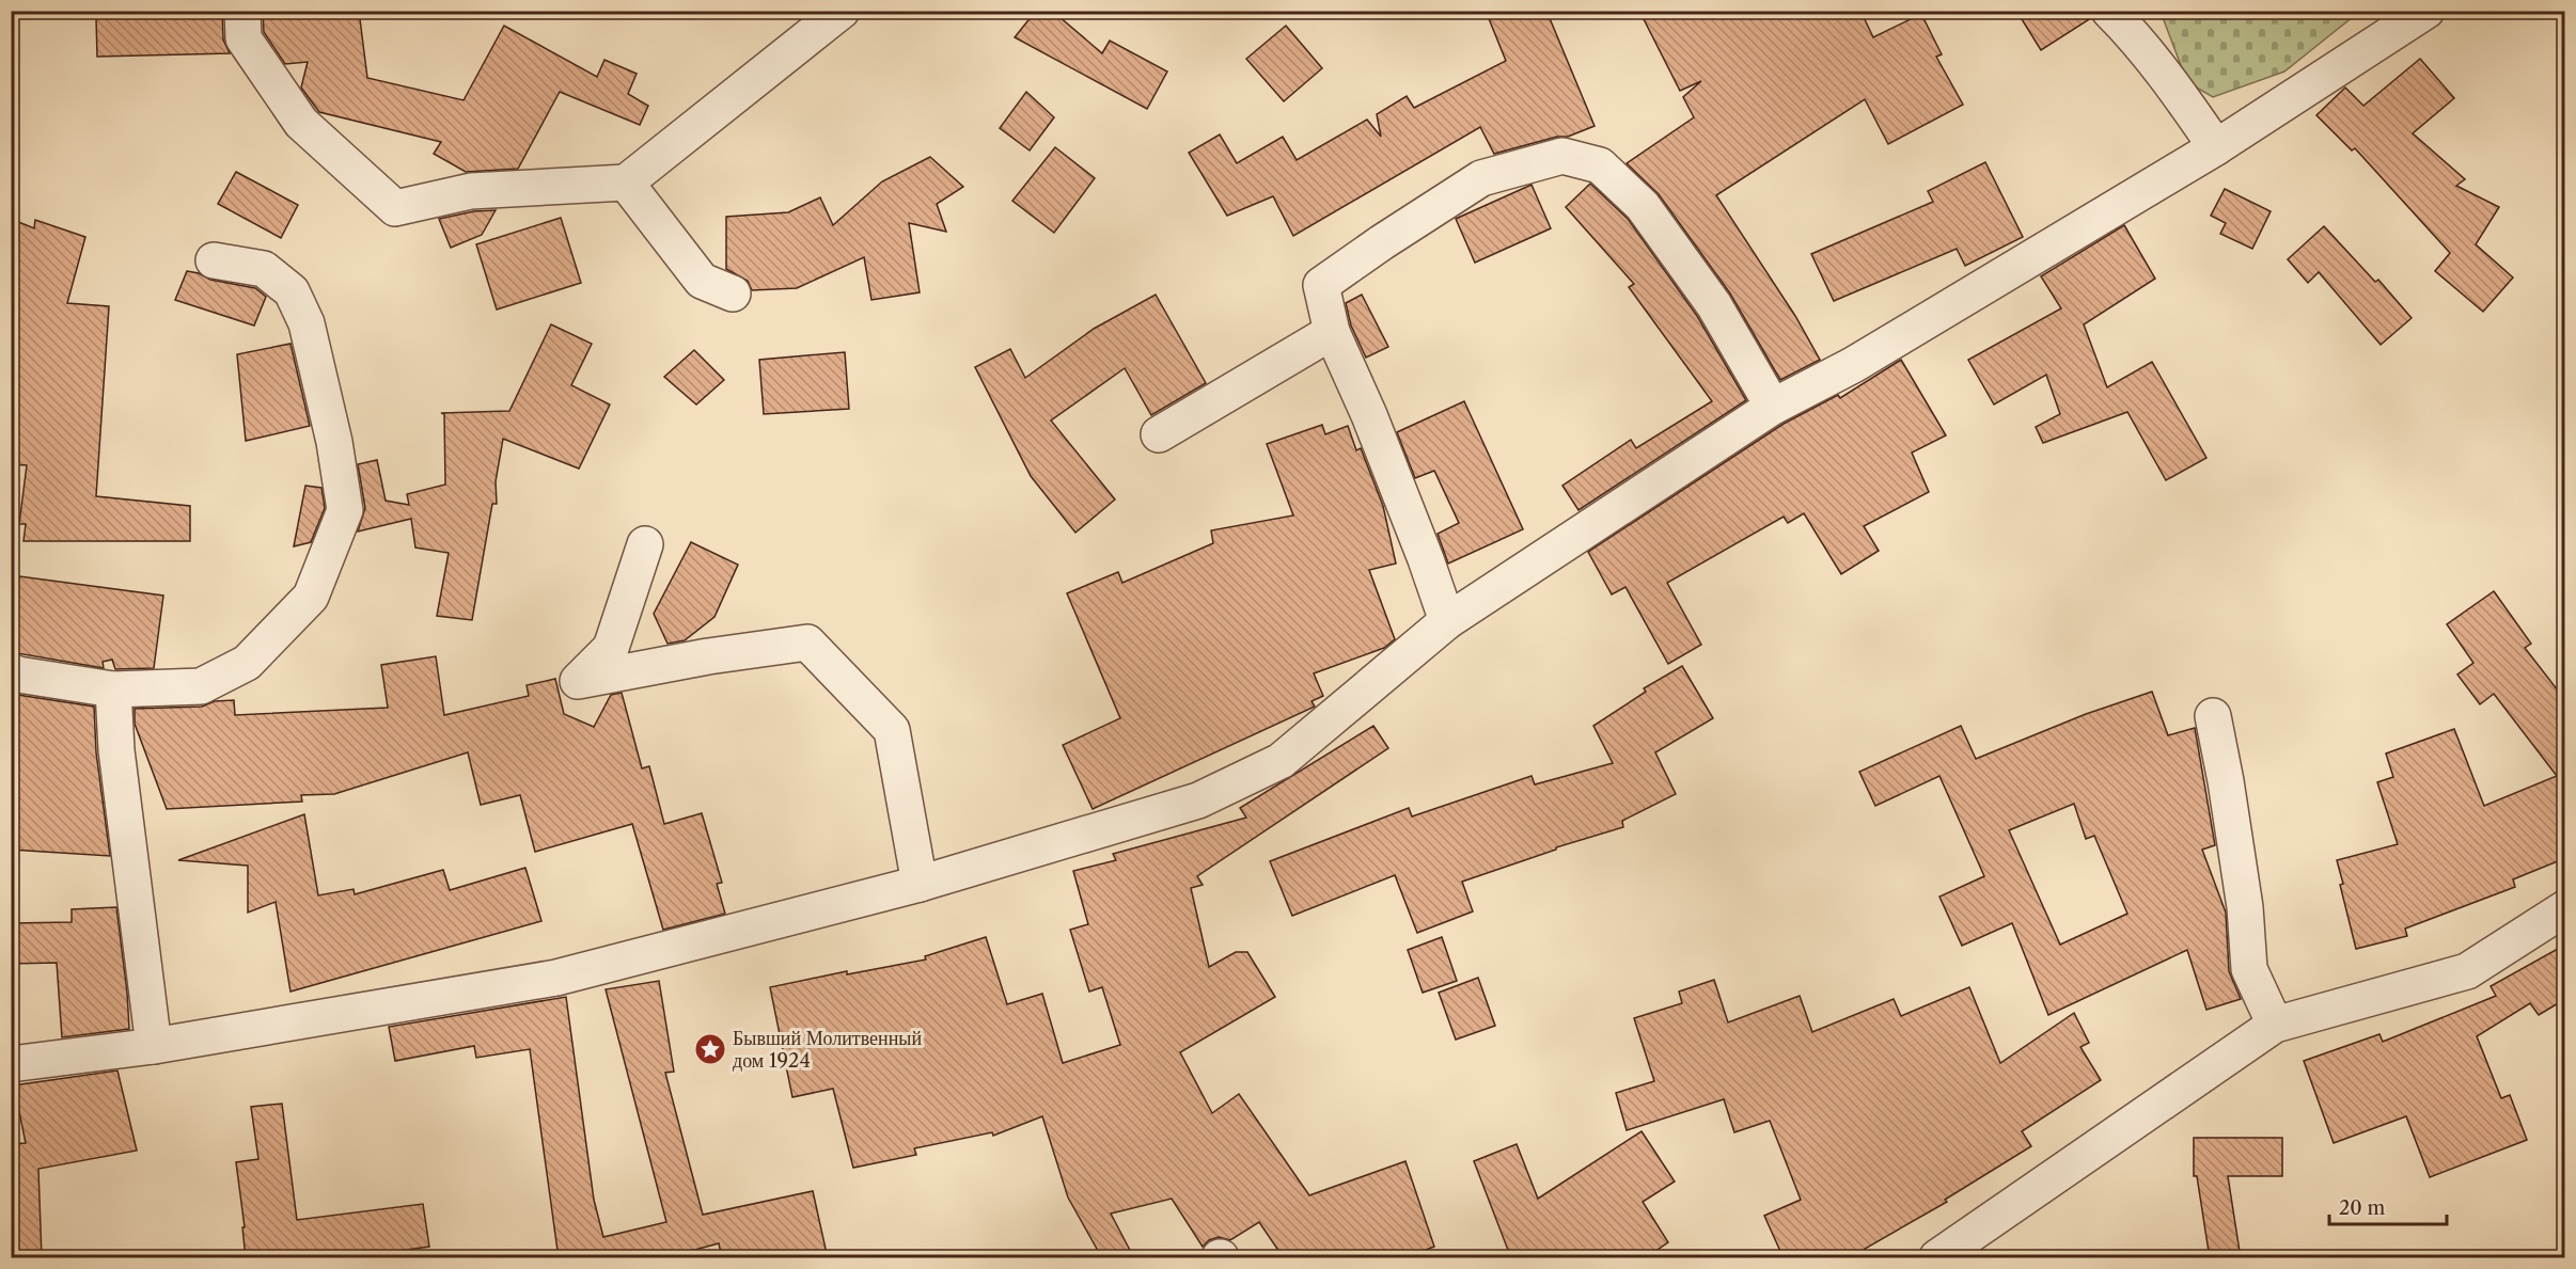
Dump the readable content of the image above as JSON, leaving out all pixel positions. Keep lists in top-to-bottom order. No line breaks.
{"places":{"place":["Бывший Молитвенный дом 1924"]},"scale_bar":"20 m"}
